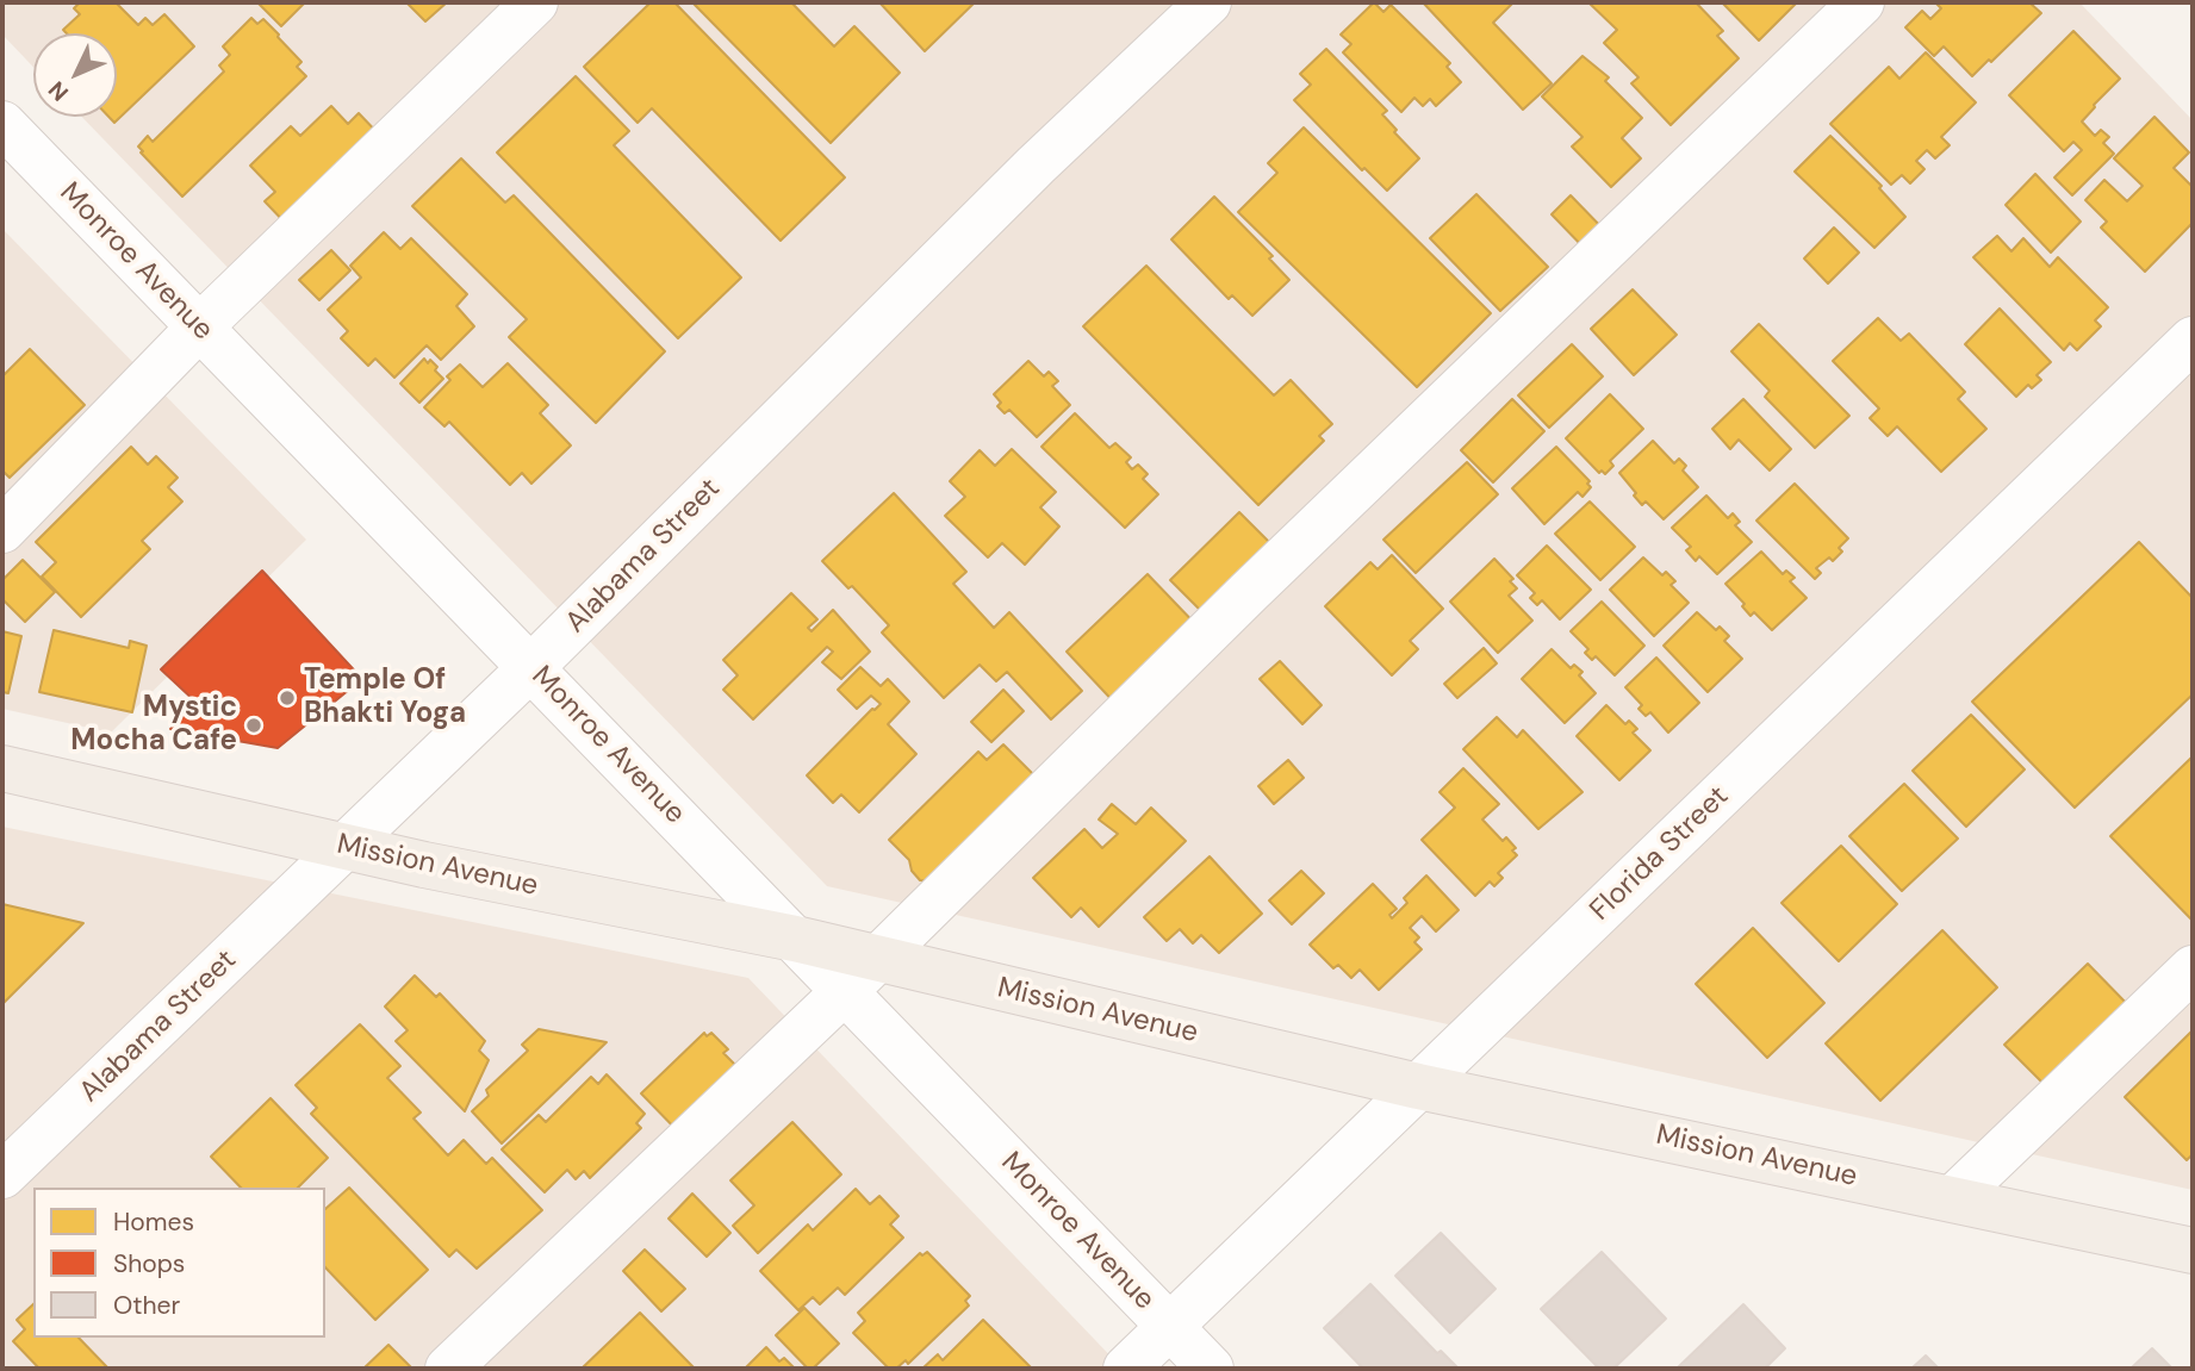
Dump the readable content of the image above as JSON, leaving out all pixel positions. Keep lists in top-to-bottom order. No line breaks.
{"streets":{"main road":["Mission Avenue"],"street":["Monroe Avenue","Alabama Street","Florida Street"]},"crossings":[["Monroe Avenue","Alabama Street"],["Monroe Avenue","Florida Street"],["Monroe Avenue","Mission Avenue"],["Alabama Street","Mission Avenue"],["Florida Street","Mission Avenue"]],"places":["Temple Of Bhakti Yoga","Mystic Mocha Cafe"],"legend":["Homes","Shops","Other"],"north":"bottom left"}
